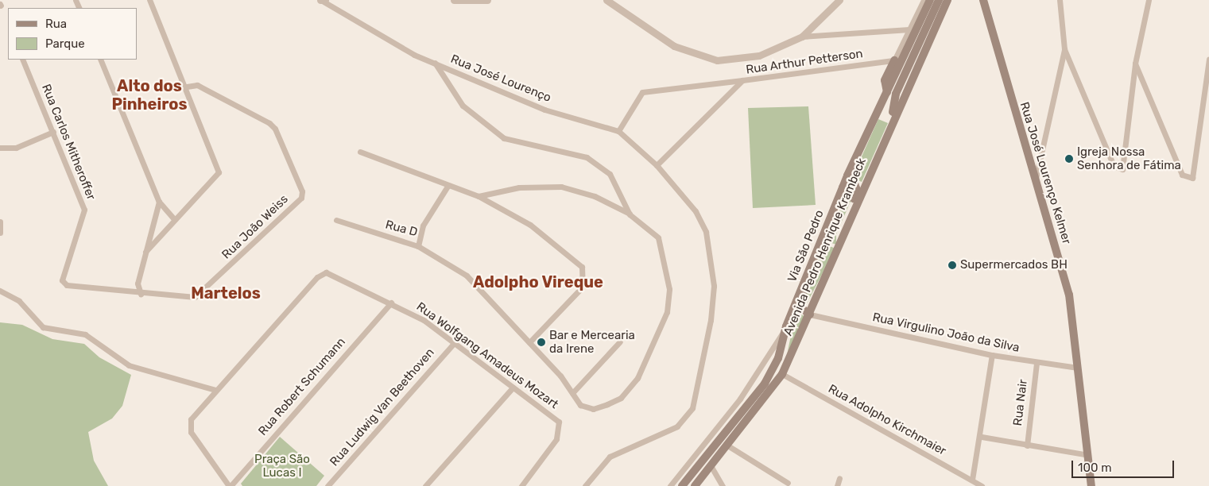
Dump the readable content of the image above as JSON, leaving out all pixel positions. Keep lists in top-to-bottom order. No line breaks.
{"streets":{"main road":["Rua José Lourenço Kelmer","Via São Pedro","Avenida Pedro Henrique Krambeck"],"street":["Rua Arthur Petterson","Rua José Lourenço","Rua Carlos Mitheroffer","Rua João Weiss","Rua D","Rua Virgulino João da Silva","Rua Wolfgang Amadeus Mozart","Rua Robert Schumann","Rua Nair","Rua Ludwig Van Beethoven","Rua Adolpho Kirchmaier"]},"crossings":[["Rua Arthur Petterson","Rua José Lourenço"],["Rua Carlos Mitheroffer","Rua João Weiss"],["Rua José Lourenço Kelmer","Rua Virgulino João da Silva"],["Via São Pedro","Avenida Pedro Henrique Krambeck"],["Avenida Pedro Henrique Krambeck","Rua Virgulino João da Silva"],["Avenida Pedro Henrique Krambeck","Rua Adolpho Kirchmaier"],["Rua Virgulino João da Silva","Rua Nair"],["Rua Wolfgang Amadeus Mozart","Rua Robert Schumann"],["Rua Wolfgang Amadeus Mozart","Rua Ludwig Van Beethoven"]],"districts":["Alto dos Pinheiros","Adolpho Vireque","Martelos"],"parks":["Praça São Lucas I"],"places":["Igreja Nossa Senhora de Fátima","Supermercados BH","Bar e Mercearia da Irene"],"legend":["Rua","Parque"],"scale_bar":"100 m"}
